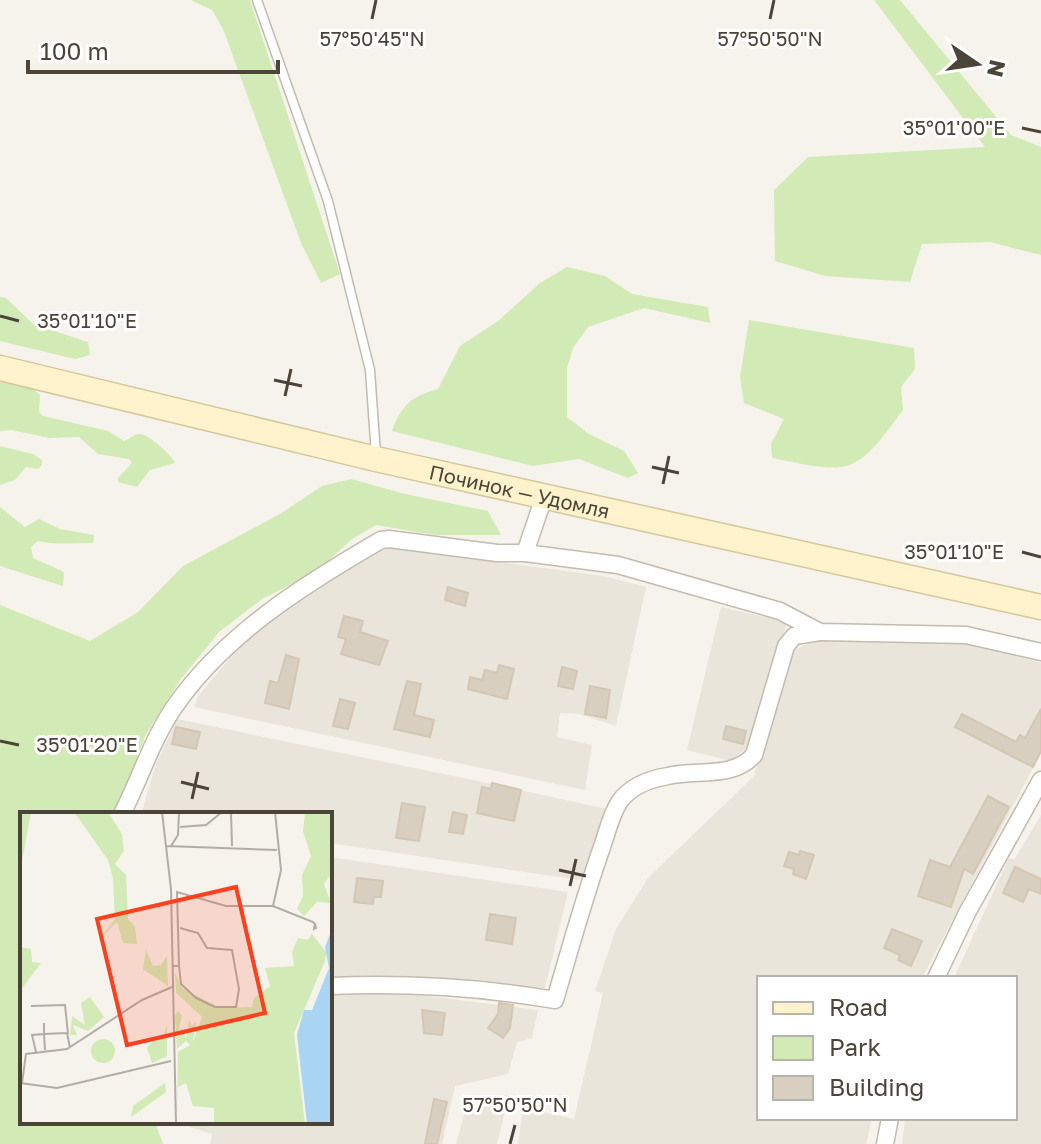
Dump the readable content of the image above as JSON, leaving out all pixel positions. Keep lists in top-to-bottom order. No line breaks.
{"streets":{"main road":["Починок — Удомля"]},"legend":["Road","Park","Building"],"scale_bar":"100 m","north":"right","coordinates":["57°50'45\"N","57°50'50\"N","35°01'00\"E","35°01'10\"E","35°01'20\"E"]}
